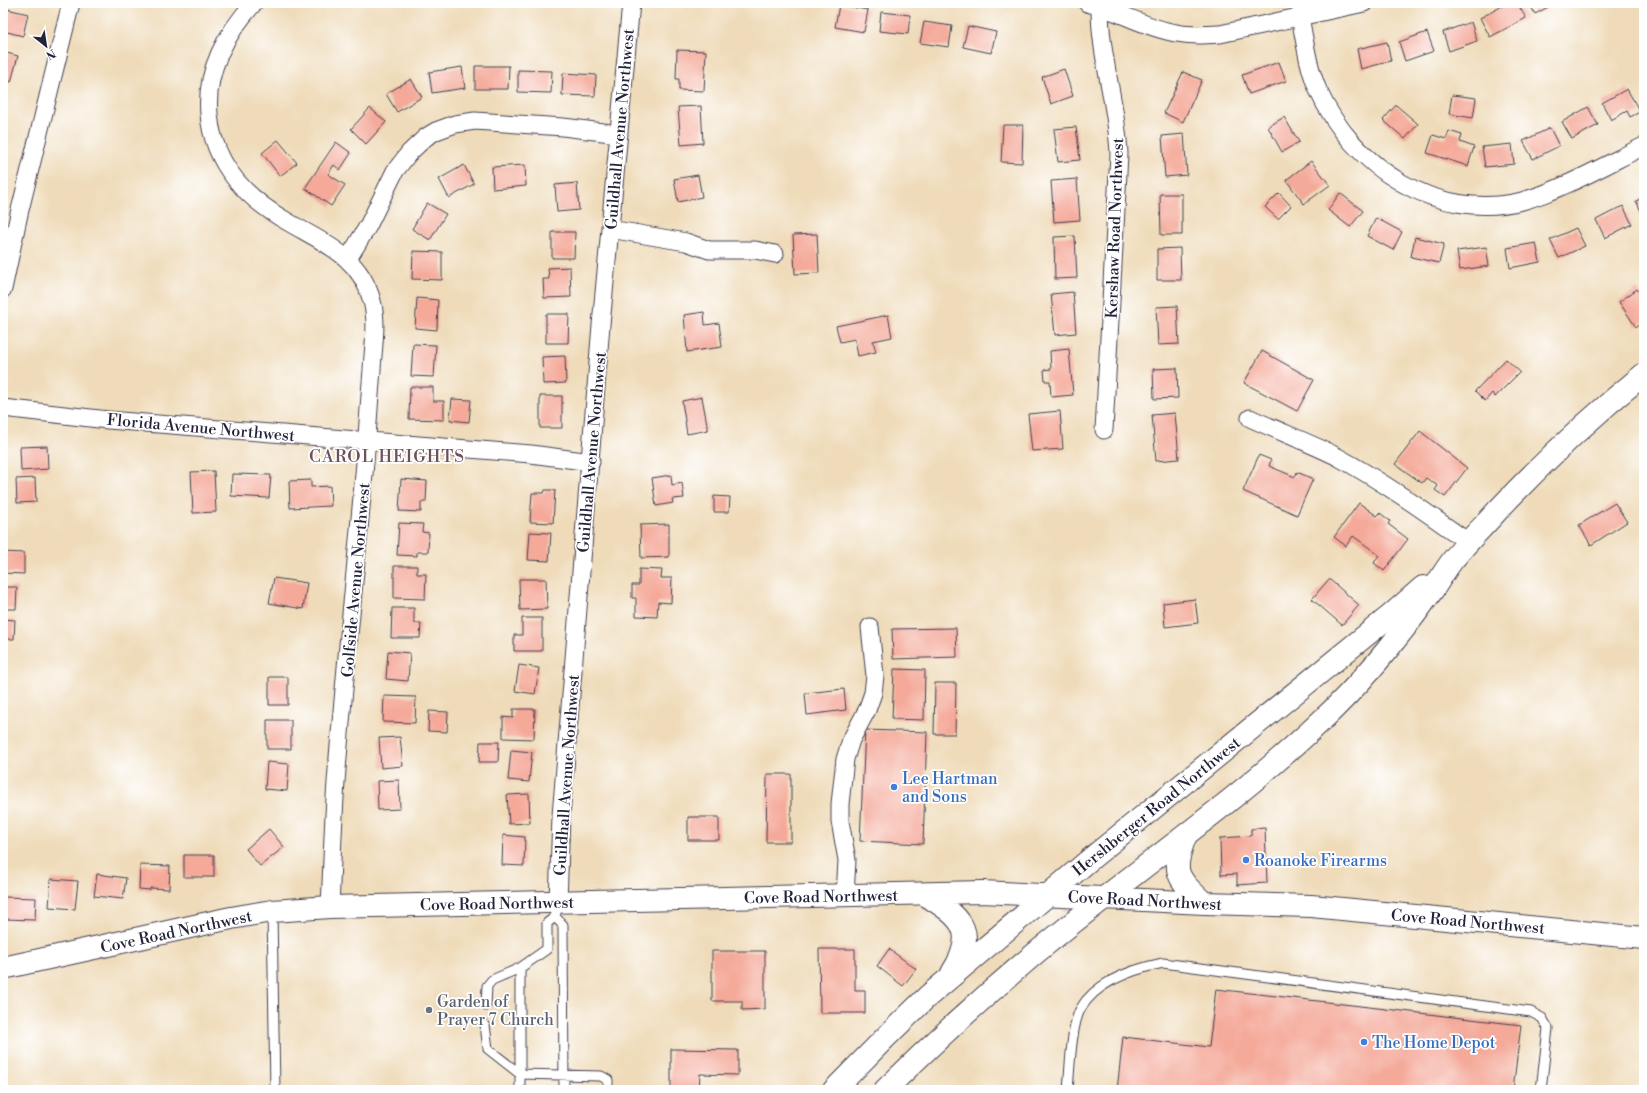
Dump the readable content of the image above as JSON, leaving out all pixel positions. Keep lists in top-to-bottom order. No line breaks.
{"streets":{"main road":["Hershberger Road Northwest","Cove Road Northwest"],"street":["Guildhall Avenue Northwest","Kershaw Road Northwest","Florida Avenue Northwest","Golfside Avenue Northwest"]},"crossings":[["Guildhall Avenue Northwest","Florida Avenue Northwest"],["Guildhall Avenue Northwest","Cove Road Northwest"],["Florida Avenue Northwest","Golfside Avenue Northwest"],["Golfside Avenue Northwest","Cove Road Northwest"],["Hershberger Road Northwest","Cove Road Northwest"]],"districts":["CAROL HEIGHTS"],"places":["Lee Hartman and Sons","Roanoke Firearms","Garden of Prayer 7 Church","The Home Depot"],"north":"bottom right"}
